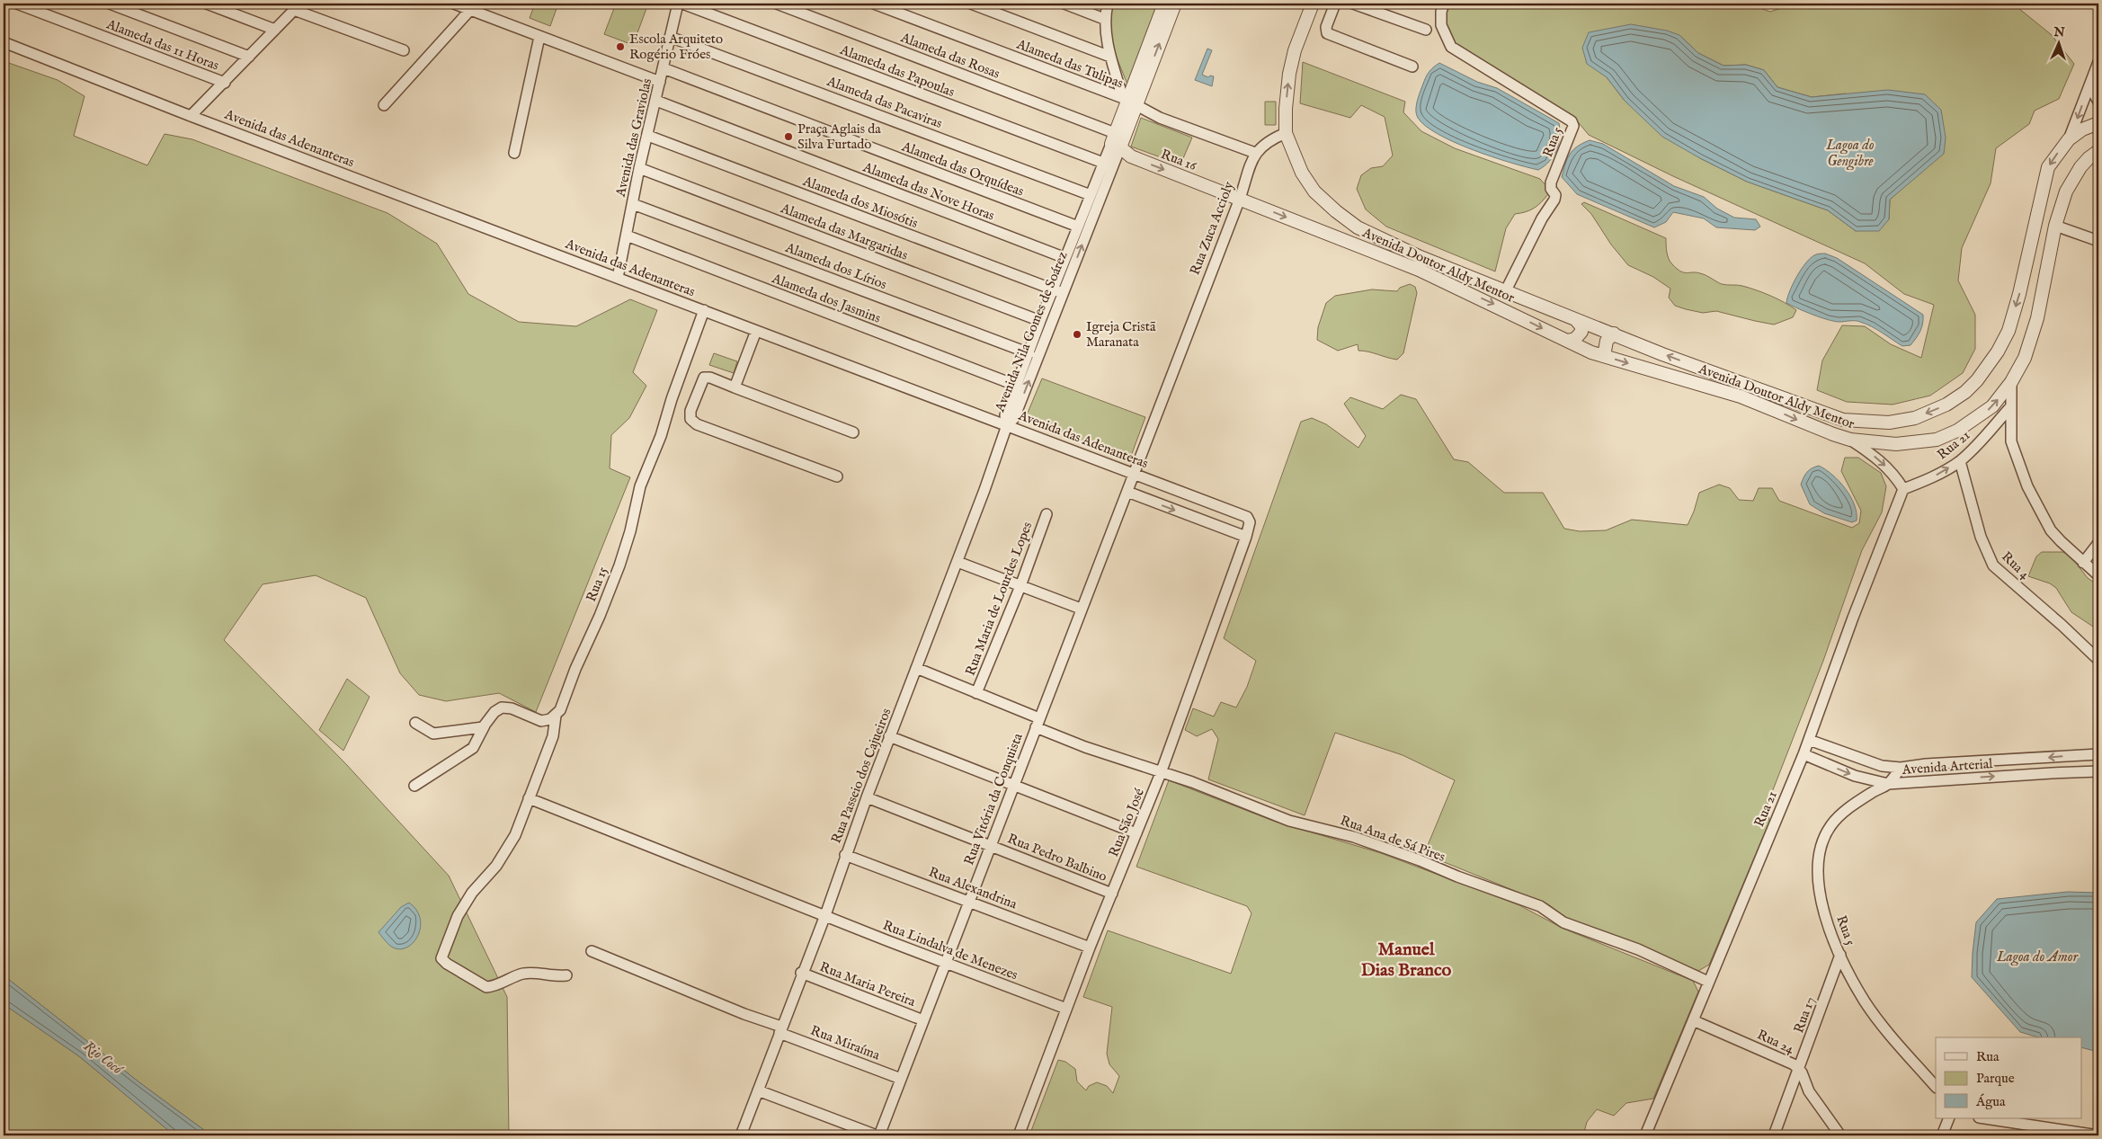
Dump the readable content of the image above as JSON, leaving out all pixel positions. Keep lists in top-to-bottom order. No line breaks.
{"streets":{"street":["Alameda das 11 Horas","Alameda das Rosas","Alameda das Tulipas","Alameda das Papoulas","Alameda das Pacaviras","Avenida das Graviolas","Avenida das Adenanteras","Rua 5","Rua 16","Alameda das Orquídeas","Alameda das Nove Horas","Alameda dos Miosótis","Rua Zuca Accioly","Alameda das Margaridas","Avenida Doutor Aldy Mentor","Alameda dos Lírios","Alameda dos Jasmins","Avenida Nila Gomes de Soárez","Rua 21","Rua 4","Rua 15","Rua Maria de Lourdes Lopes","Avenida Arterial","Rua Passeio dos Cajueiros","Rua Vitória da Conquista","Rua São José","Rua Ana de Sá Pires","Rua Pedro Balbino","Rua Alexandrina","Rua Lindalva de Menezes","Rua Maria Pereira","Rua 17","Rua 24","Rua Miraíma"]},"crossings":[["Alameda das Rosas","Rua 16"],["Alameda das Rosas","Avenida Nila Gomes de Soárez"],["Alameda das Tulipas","Rua Zuca Accioly"],["Alameda das Tulipas","Avenida Nila Gomes de Soárez"],["Alameda das Papoulas","Avenida Nila Gomes de Soárez"],["Alameda das Pacaviras","Avenida das Graviolas"],["Alameda das Pacaviras","Avenida Nila Gomes de Soárez"],["Avenida das Graviolas","Avenida das Adenanteras"],["Avenida das Graviolas","Alameda das Orquídeas"],["Avenida das Graviolas","Alameda das Nove Horas"],["Avenida das Graviolas","Alameda dos Miosótis"],["Avenida das Graviolas","Alameda das Margaridas"],["Avenida das Graviolas","Alameda dos Lírios"],["Avenida das Graviolas","Alameda dos Jasmins"],["Avenida das Adenanteras","Rua Zuca Accioly"],["Avenida das Adenanteras","Avenida Nila Gomes de Soárez"],["Avenida das Adenanteras","Rua 15"],["Avenida das Adenanteras","Rua Passeio dos Cajueiros"],["Avenida das Adenanteras","Rua Vitória da Conquista"],["Avenida das Adenanteras","Rua São José"],["Rua 5","Avenida Doutor Aldy Mentor"],["Rua 5","Avenida Arterial"],["Rua 5","Rua 17"],["Rua 16","Rua Zuca Accioly"],["Rua 16","Avenida Doutor Aldy Mentor"],["Rua 16","Avenida Nila Gomes de Soárez"],["Alameda das Orquídeas","Avenida Nila Gomes de Soárez"],["Alameda das Nove Horas","Avenida Nila Gomes de Soárez"],["Alameda dos Miosótis","Avenida Nila Gomes de Soárez"],["Rua Zuca Accioly","Avenida Doutor Aldy Mentor"],["Rua Zuca Accioly","Rua Vitória da Conquista"],["Alameda das Margaridas","Avenida Nila Gomes de Soárez"],["Alameda dos Lírios","Avenida Nila Gomes de Soárez"],["Alameda dos Jasmins","Avenida Nila Gomes de Soárez"],["Avenida Nila Gomes de Soárez","Rua Passeio dos Cajueiros"],["Rua 21","Rua 4"],["Rua 21","Avenida Arterial"],["Rua 21","Rua Ana de Sá Pires"],["Rua 21","Rua 24"],["Rua Maria de Lourdes Lopes","Rua Ana de Sá Pires"],["Rua Passeio dos Cajueiros","Rua Ana de Sá Pires"],["Rua Passeio dos Cajueiros","Rua Pedro Balbino"],["Rua Passeio dos Cajueiros","Rua Alexandrina"],["Rua Passeio dos Cajueiros","Rua Lindalva de Menezes"],["Rua Passeio dos Cajueiros","Rua Maria Pereira"],["Rua Passeio dos Cajueiros","Rua Miraíma"],["Rua Vitória da Conquista","Rua Ana de Sá Pires"],["Rua Vitória da Conquista","Rua Pedro Balbino"],["Rua Vitória da Conquista","Rua Alexandrina"],["Rua Vitória da Conquista","Rua Lindalva de Menezes"],["Rua Vitória da Conquista","Rua Maria Pereira"],["Rua Vitória da Conquista","Rua Miraíma"],["Rua São José","Rua Ana de Sá Pires"],["Rua São José","Rua Pedro Balbino"],["Rua São José","Rua Alexandrina"],["Rua São José","Rua Lindalva de Menezes"],["Rua 17","Rua 24"]],"one_way":["Rua 16"],"districts":["Manuel Dias Branco"],"water":["Lagoa do Gengibre","Lagoa do Amor","Rio Cocó"],"places":["Escola Arquiteto Rogério Fróes","Praça Aglais da Silva Furtado","Igreja Cristã Maranata"],"legend":["Rua","Parque","Água"],"north":"top"}
